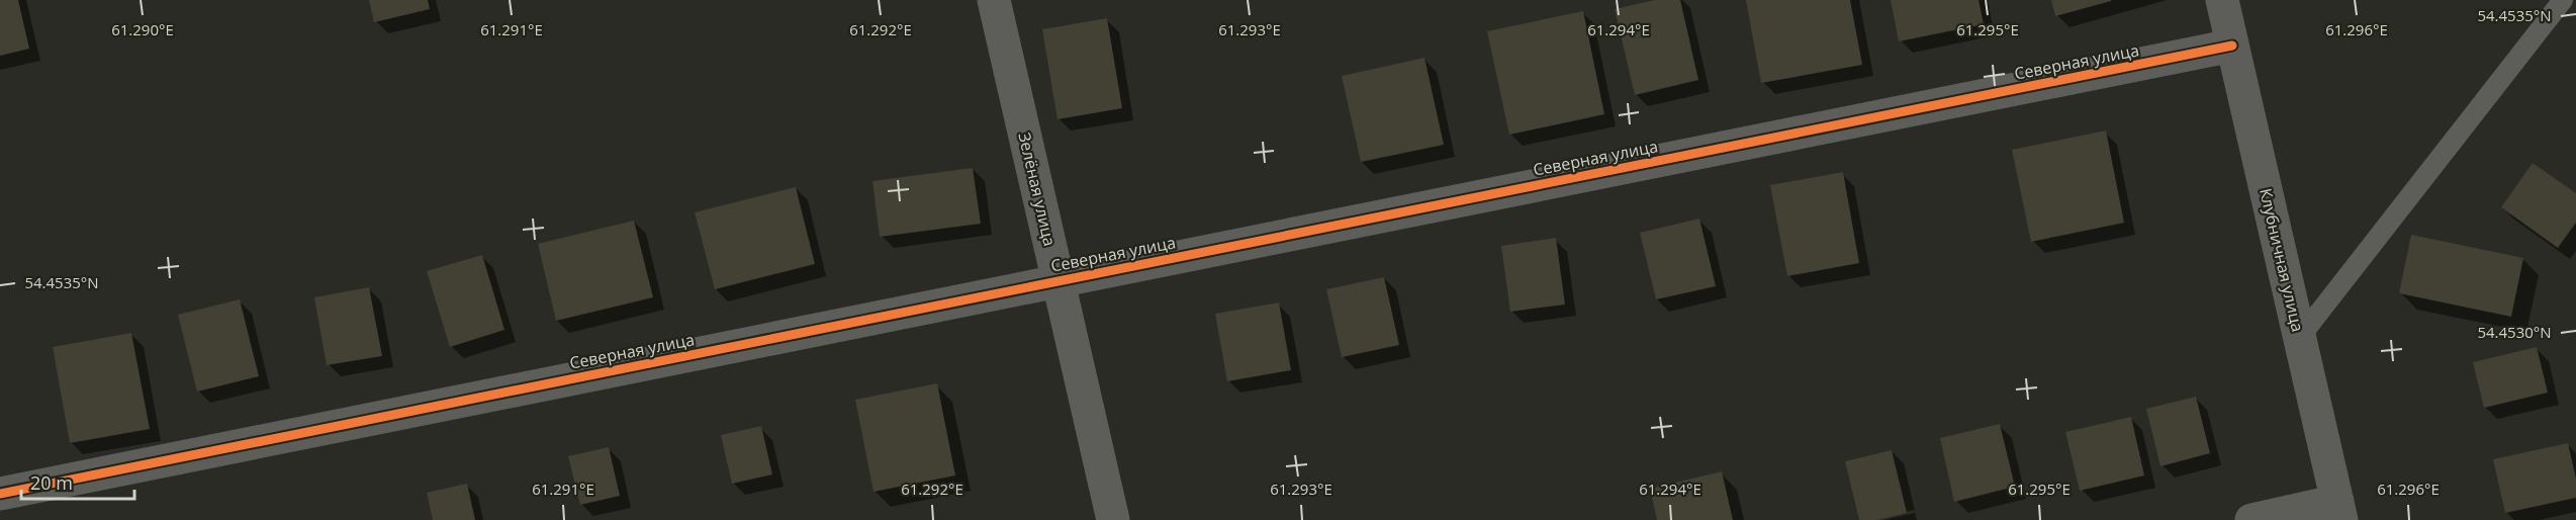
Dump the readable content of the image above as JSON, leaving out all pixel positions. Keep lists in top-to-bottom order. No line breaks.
{"streets":{"street":["Северная улица","Зелёная улица","Клубничная улица"]},"crossings":[["Северная улица","Зелёная улица"],["Северная улица","Клубничная улица"]],"scale_bar":"20 m","coordinates":["54.4535°N","61.290°E","61.291°E","61.292°E","61.293°E","61.294°E","61.295°E","61.296°E","54.4530°N"]}
